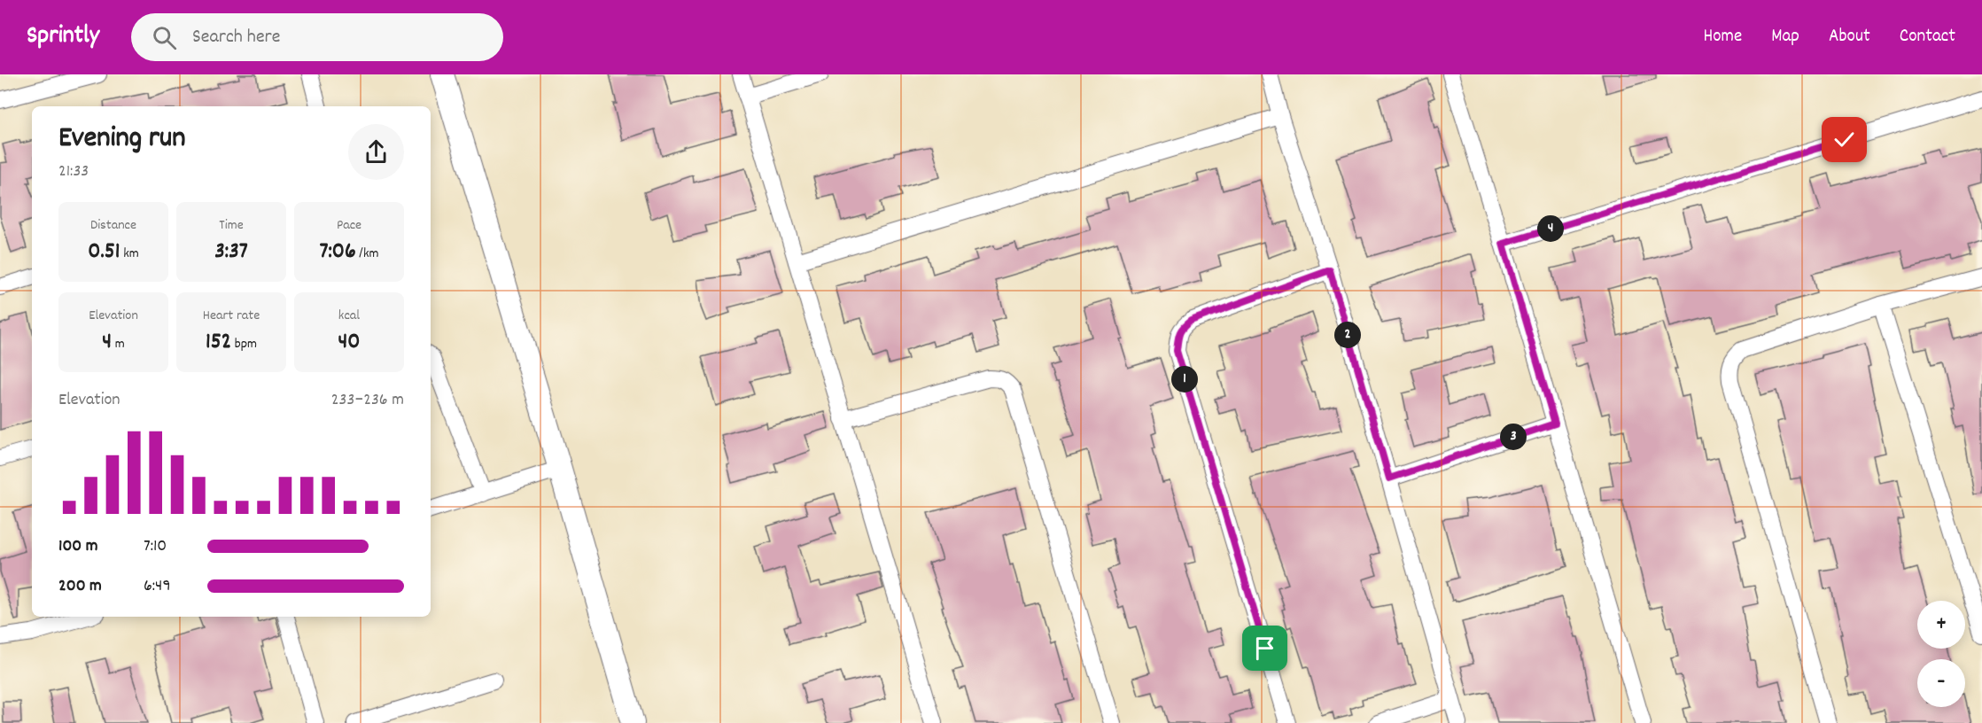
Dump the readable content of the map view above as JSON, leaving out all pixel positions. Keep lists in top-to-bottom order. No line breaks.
{"page":{"header":"Sprintly","search":"Search here","nav":["Home","Map","About","Contact"],"heading":["Evening run","21:33"],"stats":[["Distance","0.51 km"],["Time","3:37"],["Pace","7:06 /km"],["Elevation","4 m"],["Heart rate","152 bpm"],["kcal","40"]],"pins":["4","2","1","3"],"chart":["Elevation","233–236 m"],"list":[{"name":"100 m","note":"7:10"},{"name":"200 m","note":"6:49"}],"map_buttons":["+","−"]}}
